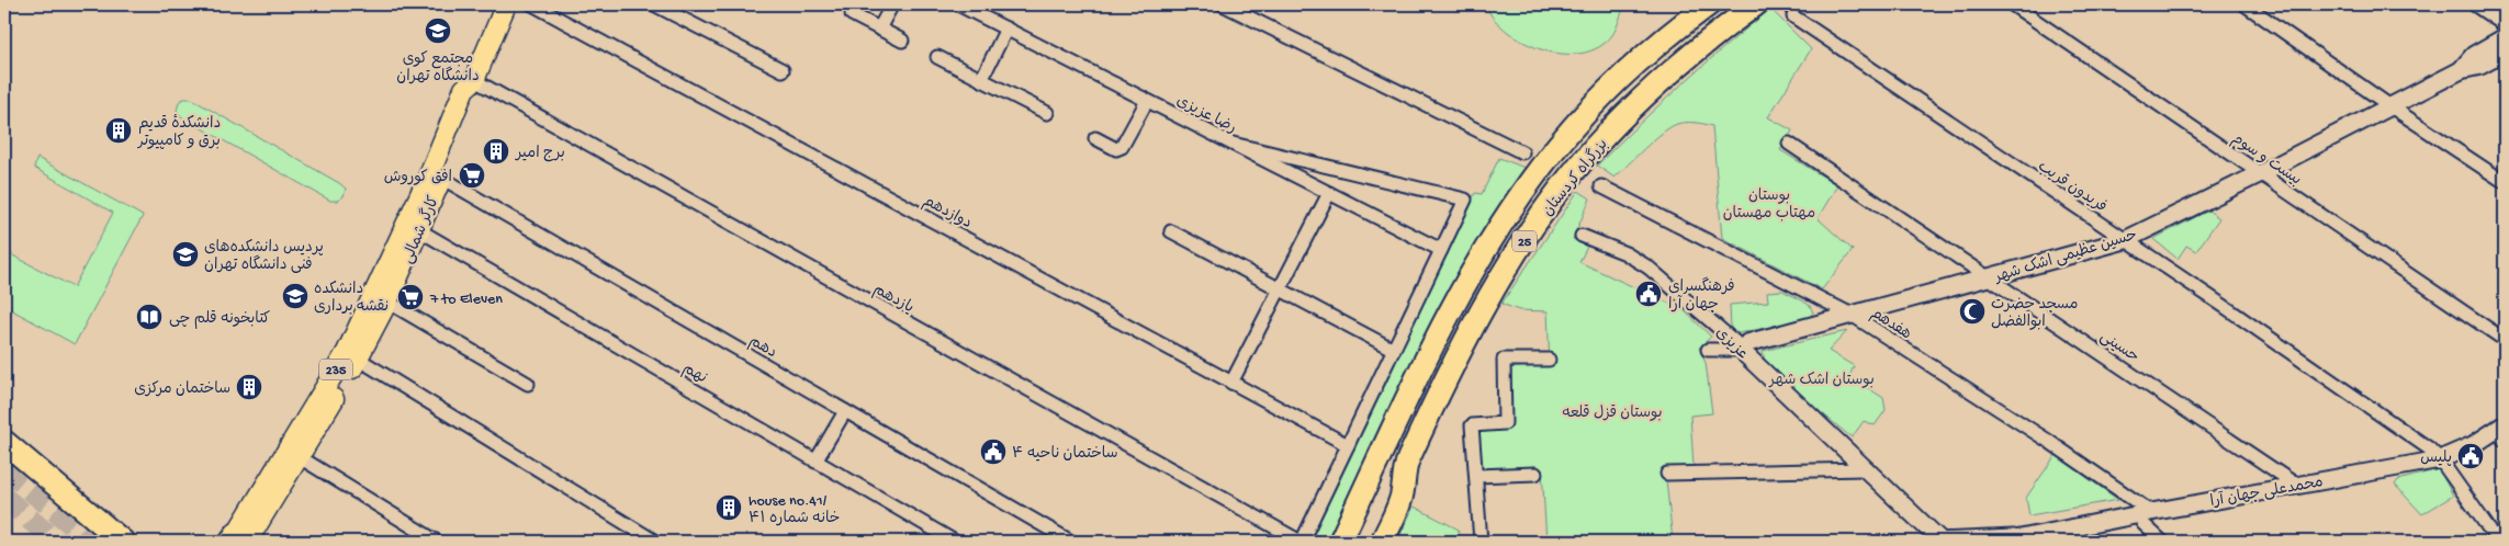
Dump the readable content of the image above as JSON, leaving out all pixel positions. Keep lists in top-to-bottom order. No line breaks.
{"streets":{"highway":["بزرگراه کردستان","25"],"main road":["کارگر شمالی","235"],"street":["رضا عزیزی","بیست و سوم","فریدون قریب","دوازدهم","حسین عظیمی اشک شهر","یازدهم","هفدهم","عزیزی","دهم","حسینی","نهم","محمدعلی جهان آرا"]},"crossings":[["بیست و سوم","حسین عظیمی اشک شهر"],["بزرگراه کردستان","25"],["فریدون قریب","حسین عظیمی اشک شهر"],["فریدون قریب","محمدعلی جهان آرا"],["کارگر شمالی","یازدهم"],["کارگر شمالی","دهم"],["کارگر شمالی","نهم"],["حسین عظیمی اشک شهر","هفدهم"],["حسین عظیمی اشک شهر","عزیزی"],["حسین عظیمی اشک شهر","حسینی"],["هفدهم","محمدعلی جهان آرا"],["حسینی","محمدعلی جهان آرا"]],"parks":["بوستان مهتاب مهستان","بوستان اشک شهر","بوستان قزل قلعه"],"places":{"school or university":["مجتمع کوی دانشگاه تهران","پردیس دانشکده‌های فنی دانشگاه تهران","دانشکده نقشه برداری"],"building":["دانشکدهٔ قدیم برق و کامپیوتر","برج امیر","ساختمان مرکزی","house no.41/ خانه شماره ۴۱"],"supermarket":["افق کوروش","7 to Eleven"],"public building":["فرهنگسرای جهان آرا","ساختمان ناحیه ۴","پلیس"],"mosque":["مسجد حضرت ابوالفضل"],"library":["کتابخونه قلم چی"]}}
